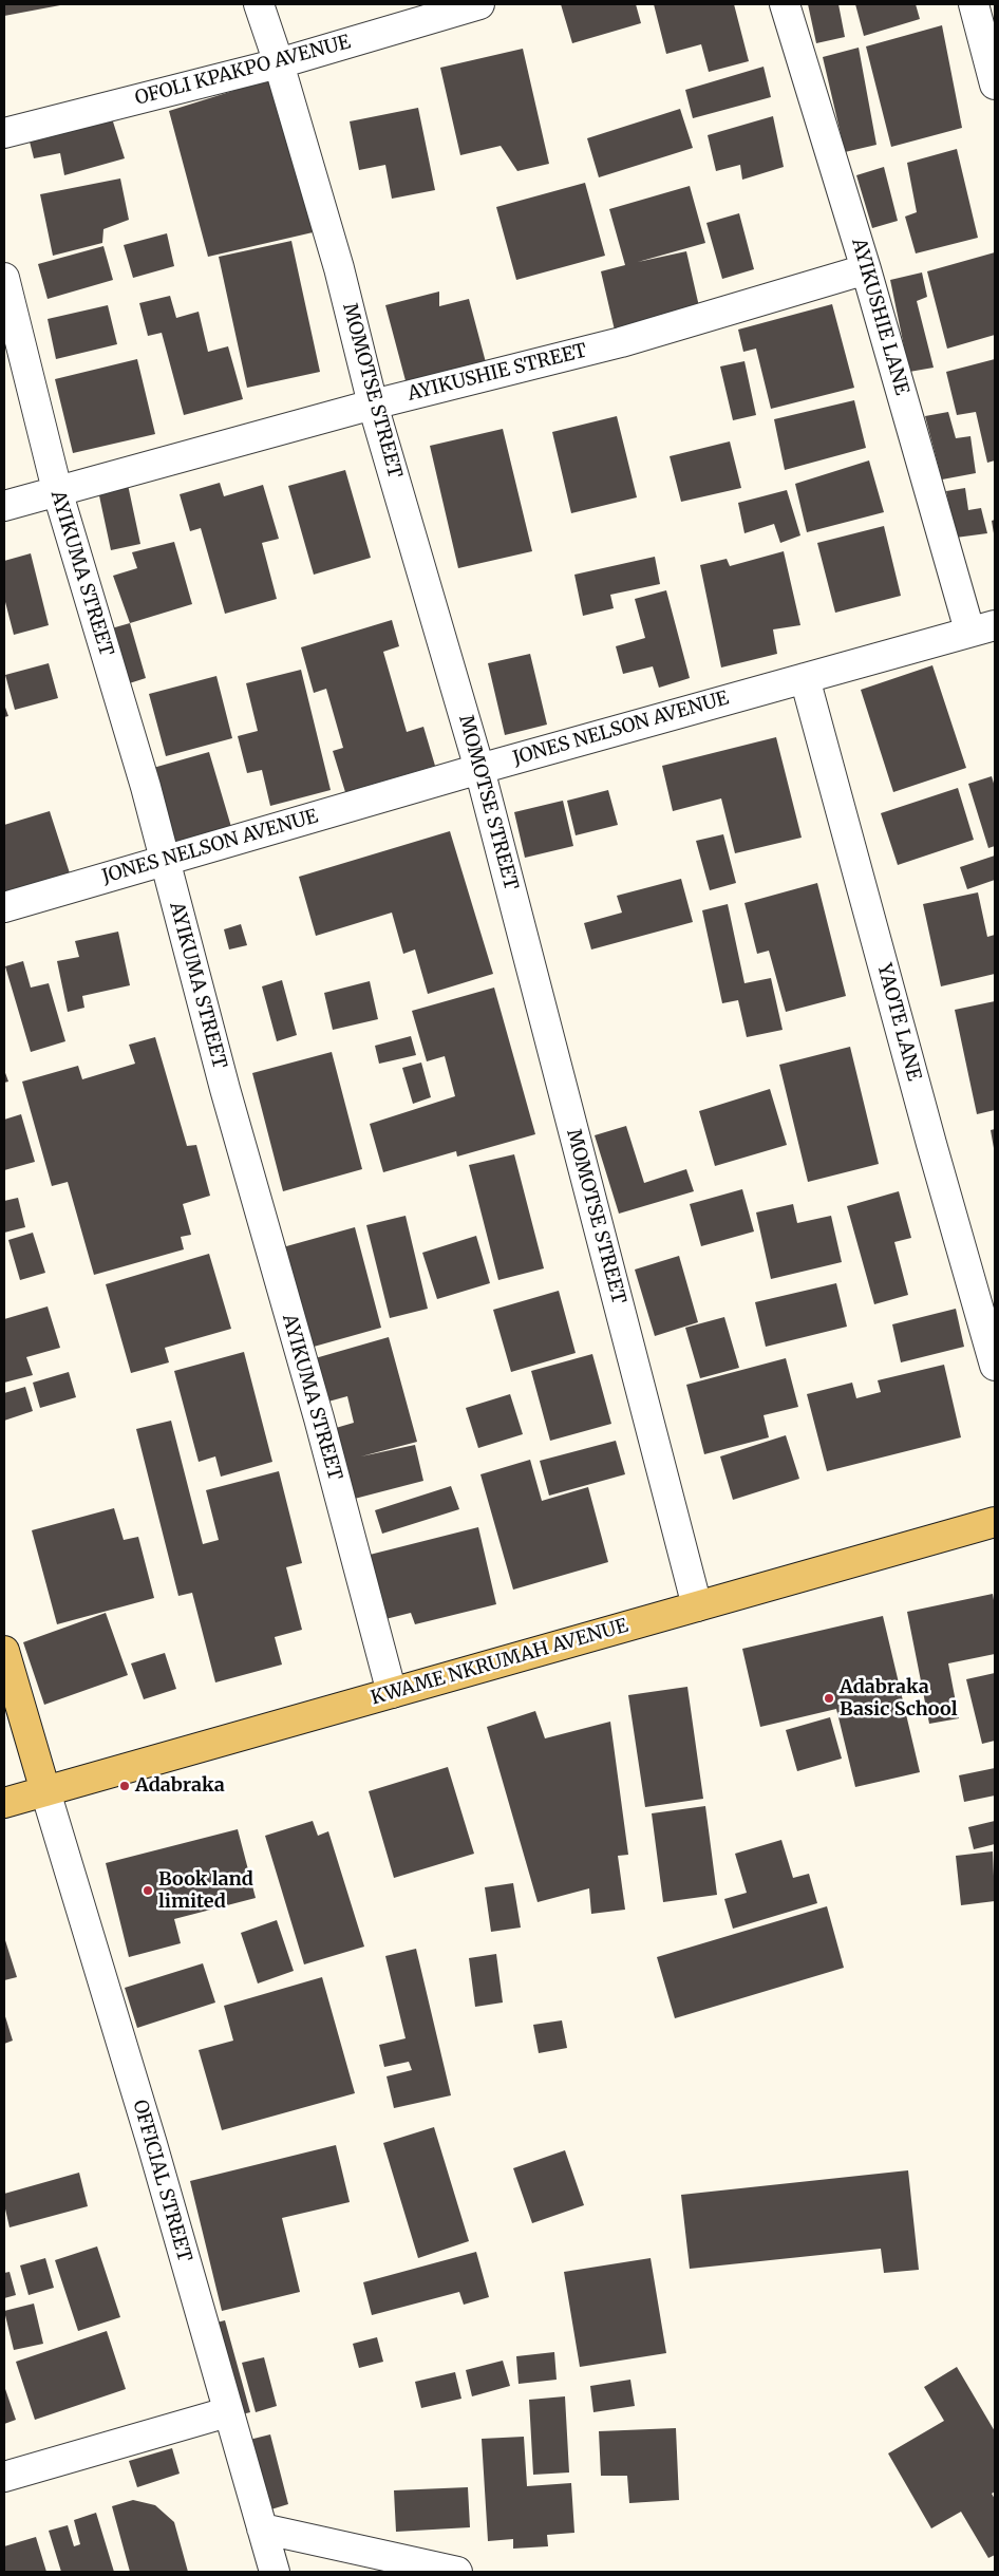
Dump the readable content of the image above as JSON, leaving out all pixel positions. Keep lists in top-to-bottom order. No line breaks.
{"streets":{"main road":["KWAME NKRUMAH AVENUE"],"street":["OFOLI KPAKPO AVENUE","AYIKUSHIE LANE","AYIKUSHIE STREET","MOMOTSE STREET","AYIKUMA STREET","JONES NELSON AVENUE","YAOTE LANE","OFFICIAL STREET"]},"crossings":[["OFOLI KPAKPO AVENUE","MOMOTSE STREET"],["AYIKUSHIE LANE","AYIKUSHIE STREET"],["AYIKUSHIE LANE","JONES NELSON AVENUE"],["AYIKUSHIE STREET","MOMOTSE STREET"],["AYIKUSHIE STREET","AYIKUMA STREET"],["MOMOTSE STREET","JONES NELSON AVENUE"],["MOMOTSE STREET","KWAME NKRUMAH AVENUE"],["AYIKUMA STREET","JONES NELSON AVENUE"],["AYIKUMA STREET","KWAME NKRUMAH AVENUE"],["JONES NELSON AVENUE","YAOTE LANE"],["KWAME NKRUMAH AVENUE","OFFICIAL STREET"]],"places":["Adabraka Basic School","Adabraka","Book land limited"]}
